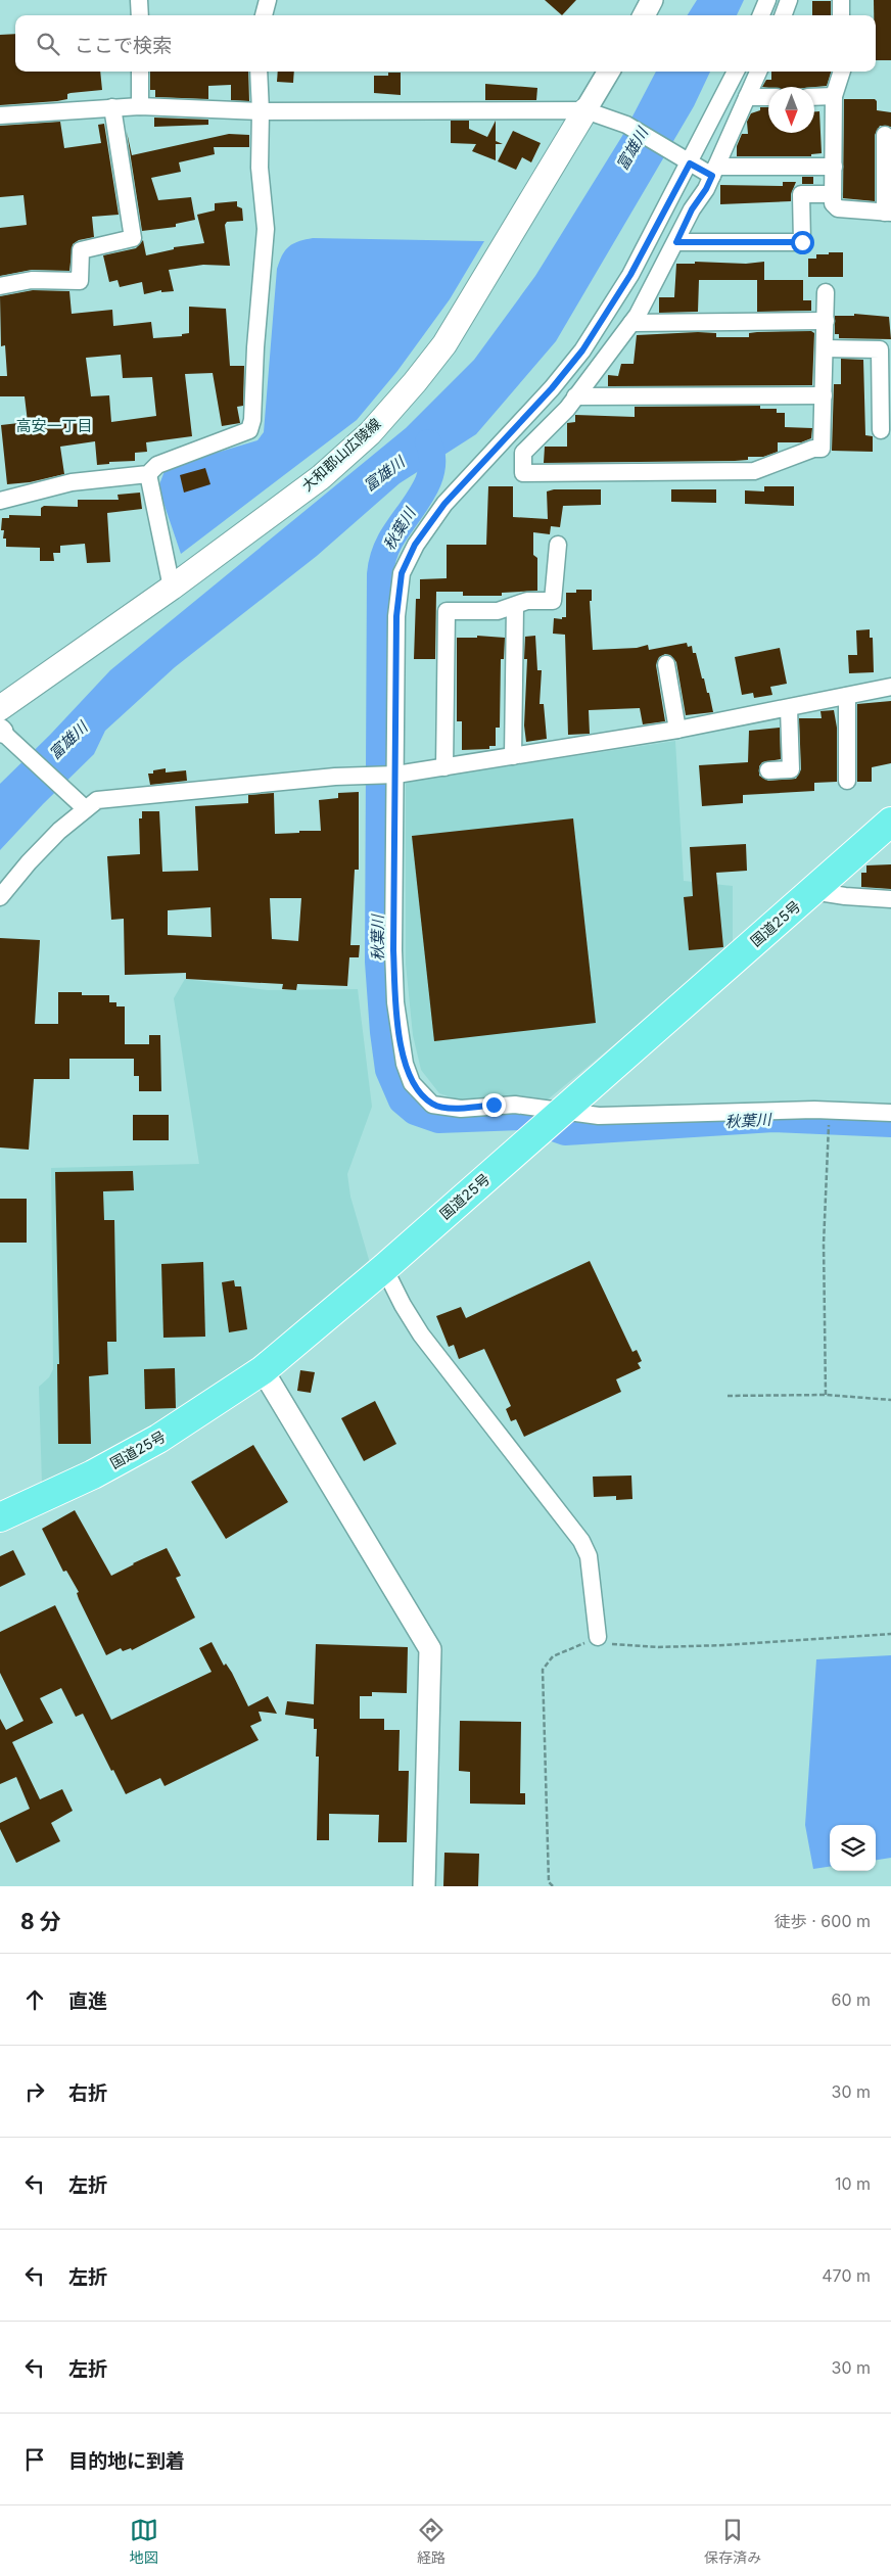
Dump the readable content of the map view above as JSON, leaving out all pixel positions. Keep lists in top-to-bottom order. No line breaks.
{"streets":{"highway":["国道25号"],"main road":["大和郡山広陵線"]},"districts":["高安一丁目"],"water":["富雄川","秋葉川"],"north":"bottom","page":{"search":"ここで検索","heading":["8 分","徒歩 · 600 m"],"list":[["直進","60 m"],["右折","30 m"],["左折","10 m"],["左折","470 m"],["左折","30 m"],"目的地に到着"],"nav":["地図","経路","保存済み"]}}
